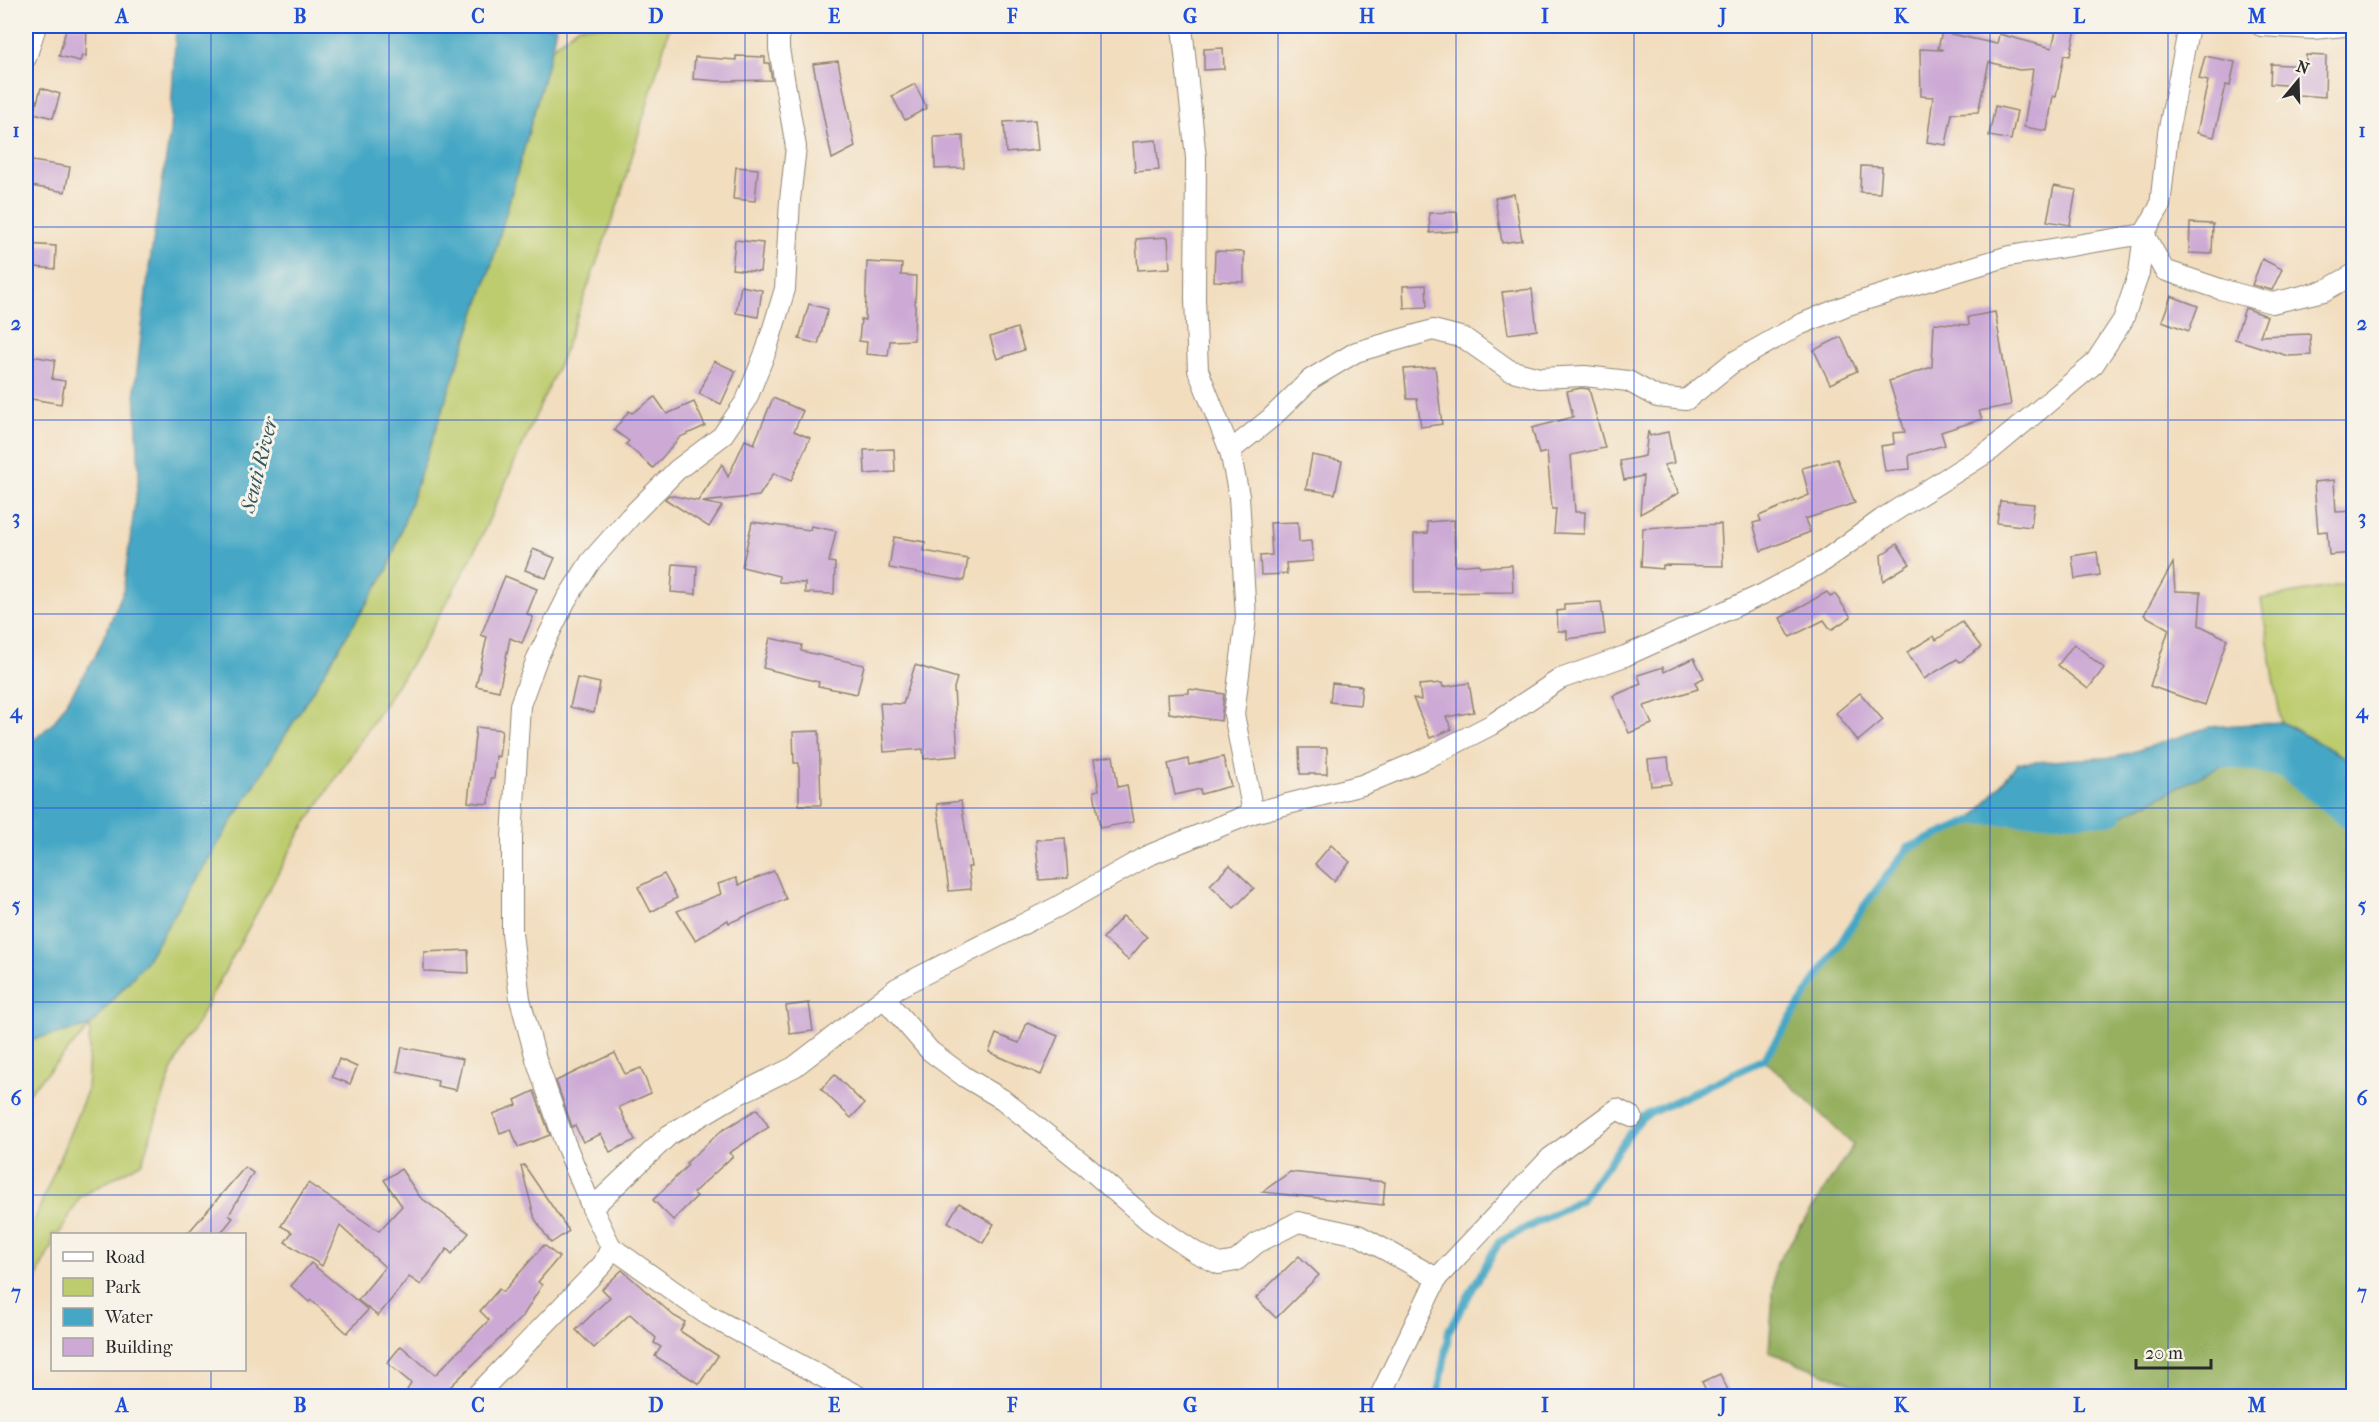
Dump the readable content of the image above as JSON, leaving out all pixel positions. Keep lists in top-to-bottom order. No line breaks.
{"water":["Seuti River"],"legend":["Road","Park","Water","Building"],"scale_bar":"20 m","north":"top","grid":{"columns":["A","B","C","D","E","F","G","H","I","J","K","L","M"],"rows":["1","2","3","4","5","6","7"]}}
